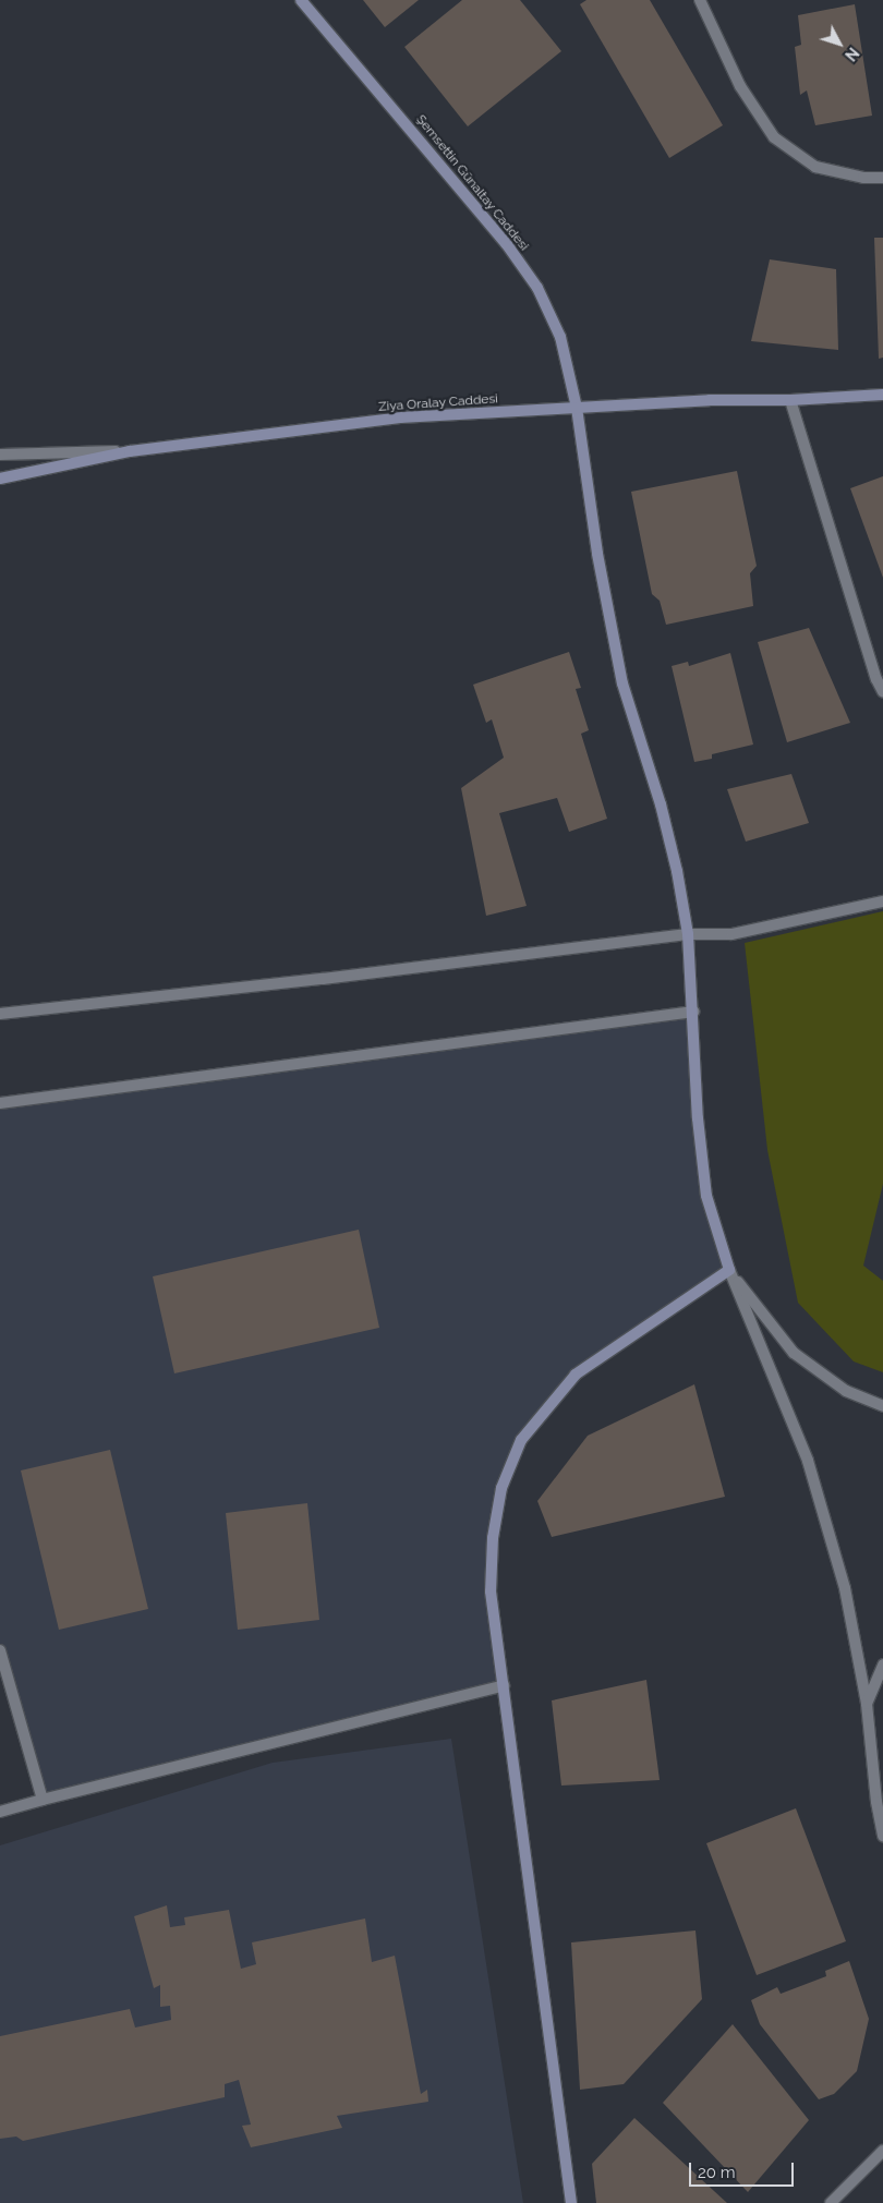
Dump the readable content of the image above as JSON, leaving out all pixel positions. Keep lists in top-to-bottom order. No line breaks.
{"streets":{"main road":["Şemsettin Günaltay Caddesi","Ziya Oralay Caddesi"]},"crossings":[["Şemsettin Günaltay Caddesi","Ziya Oralay Caddesi"]],"scale_bar":"20 m","north":"bottom right"}
